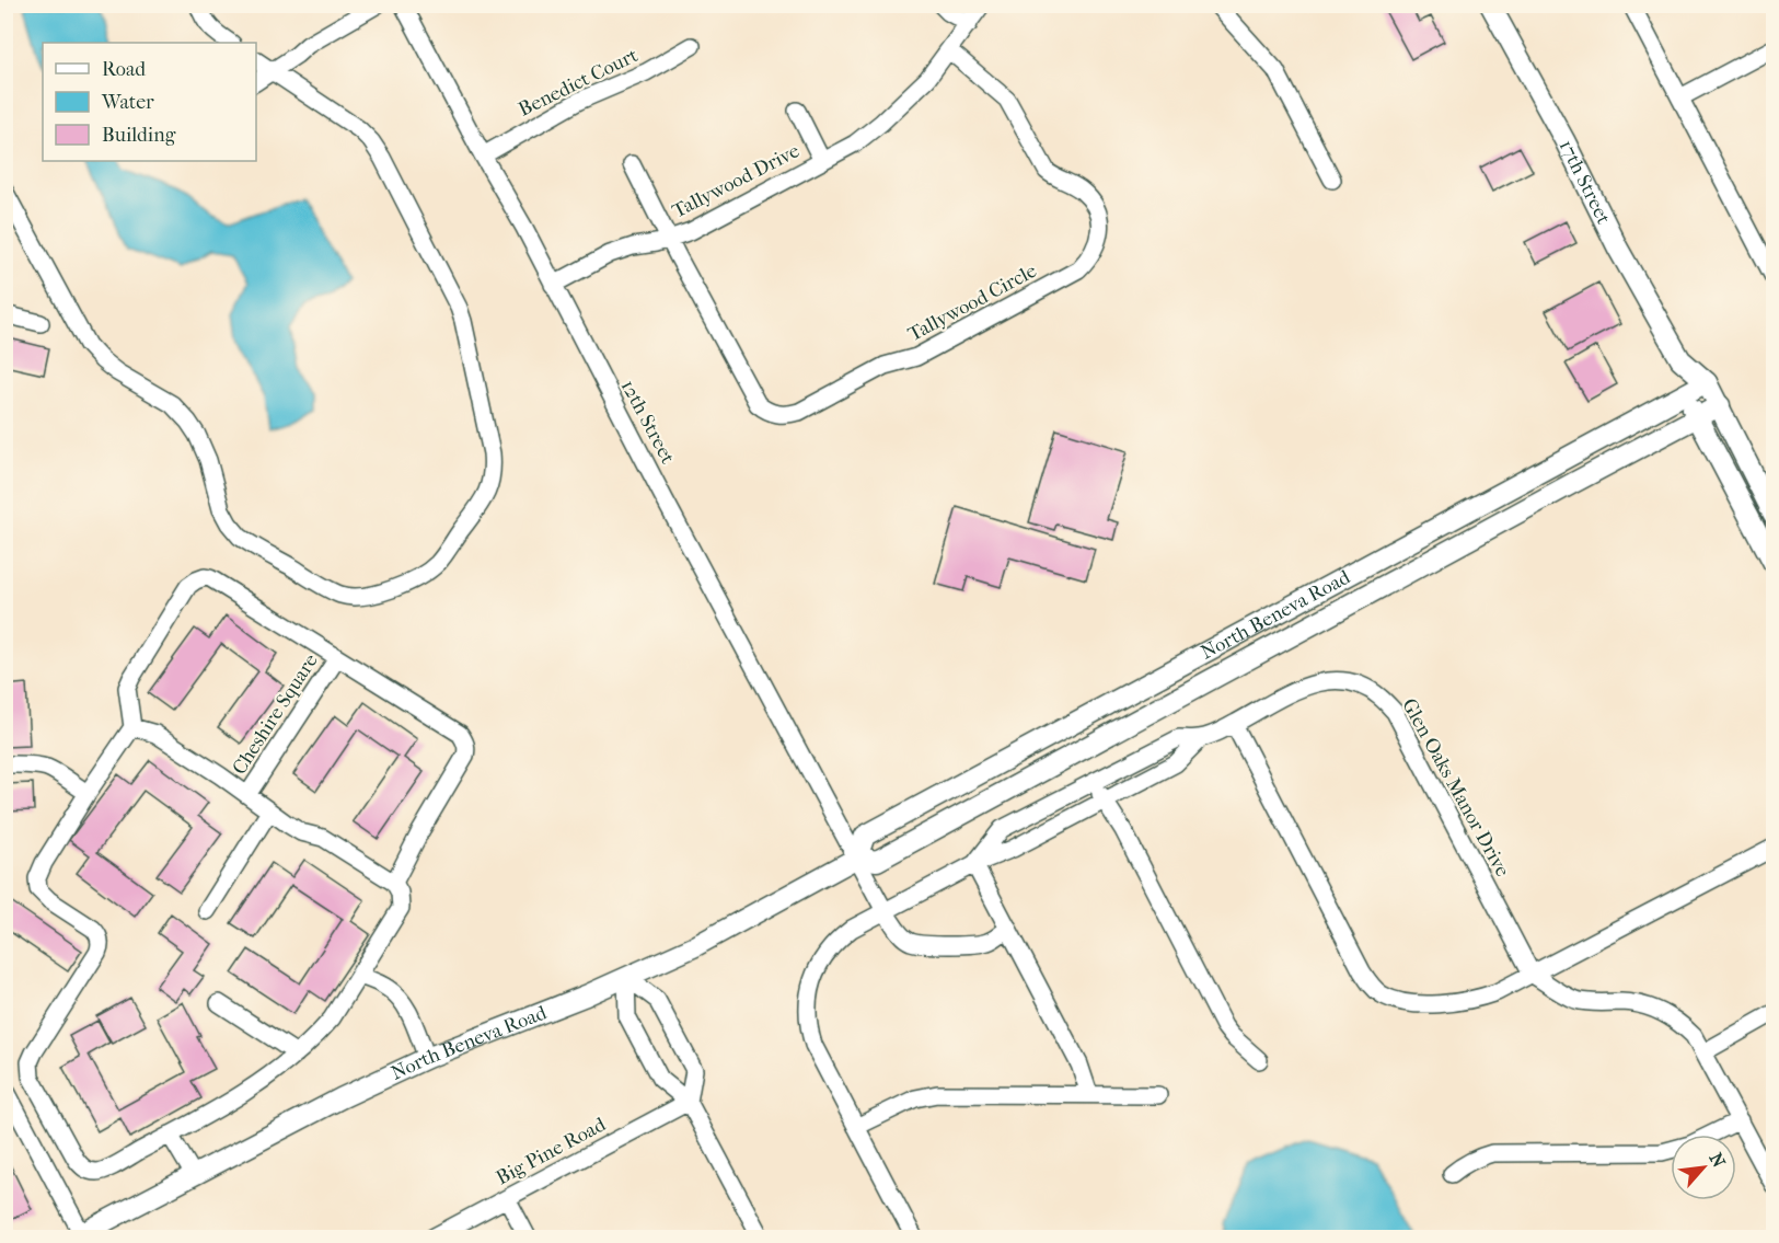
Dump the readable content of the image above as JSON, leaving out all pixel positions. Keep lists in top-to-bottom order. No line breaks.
{"streets":{"main road":["17th Street","North Beneva Road"],"street":["Benedict Court","Tallywood Drive","Tallywood Circle","12th Street","Cheshire Square","Glen Oaks Manor Drive","Big Pine Road"]},"crossings":[["Benedict Court","12th Street"],["Tallywood Drive","Tallywood Circle"],["Tallywood Drive","12th Street"],["17th Street","North Beneva Road"],["12th Street","North Beneva Road"]],"legend":["Road","Water","Building"],"north":"top right"}
